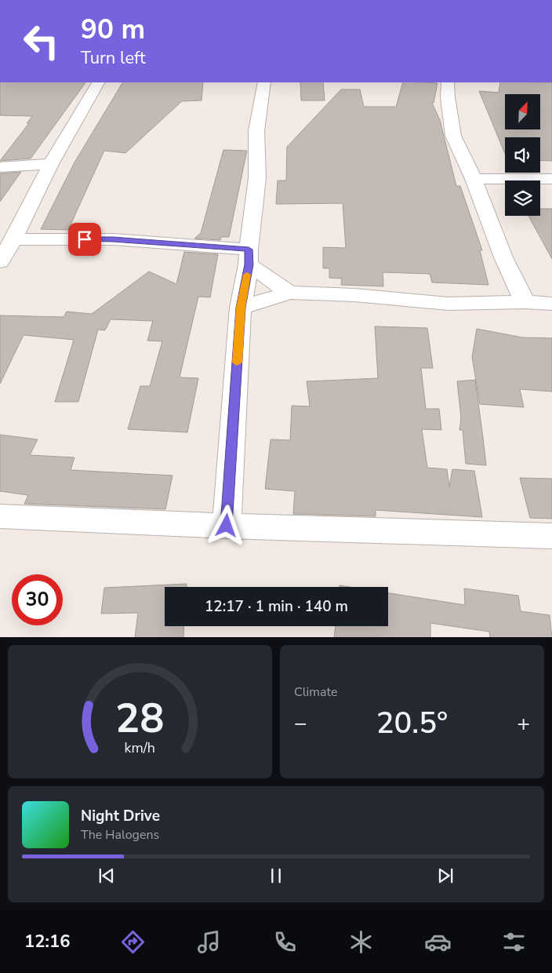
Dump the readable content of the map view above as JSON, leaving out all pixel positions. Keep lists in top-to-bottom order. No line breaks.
{"north":"top right","page":{"turn":["90 m","Turn left"],"limit":"30","trip":"12:17 · 1 min · 140 m","tile":"Climate","heat":["−","20.5°","+"],"song":["Night Drive","The Halogens"],"tabs":"12:16","gauge":["28","km/h"]}}
